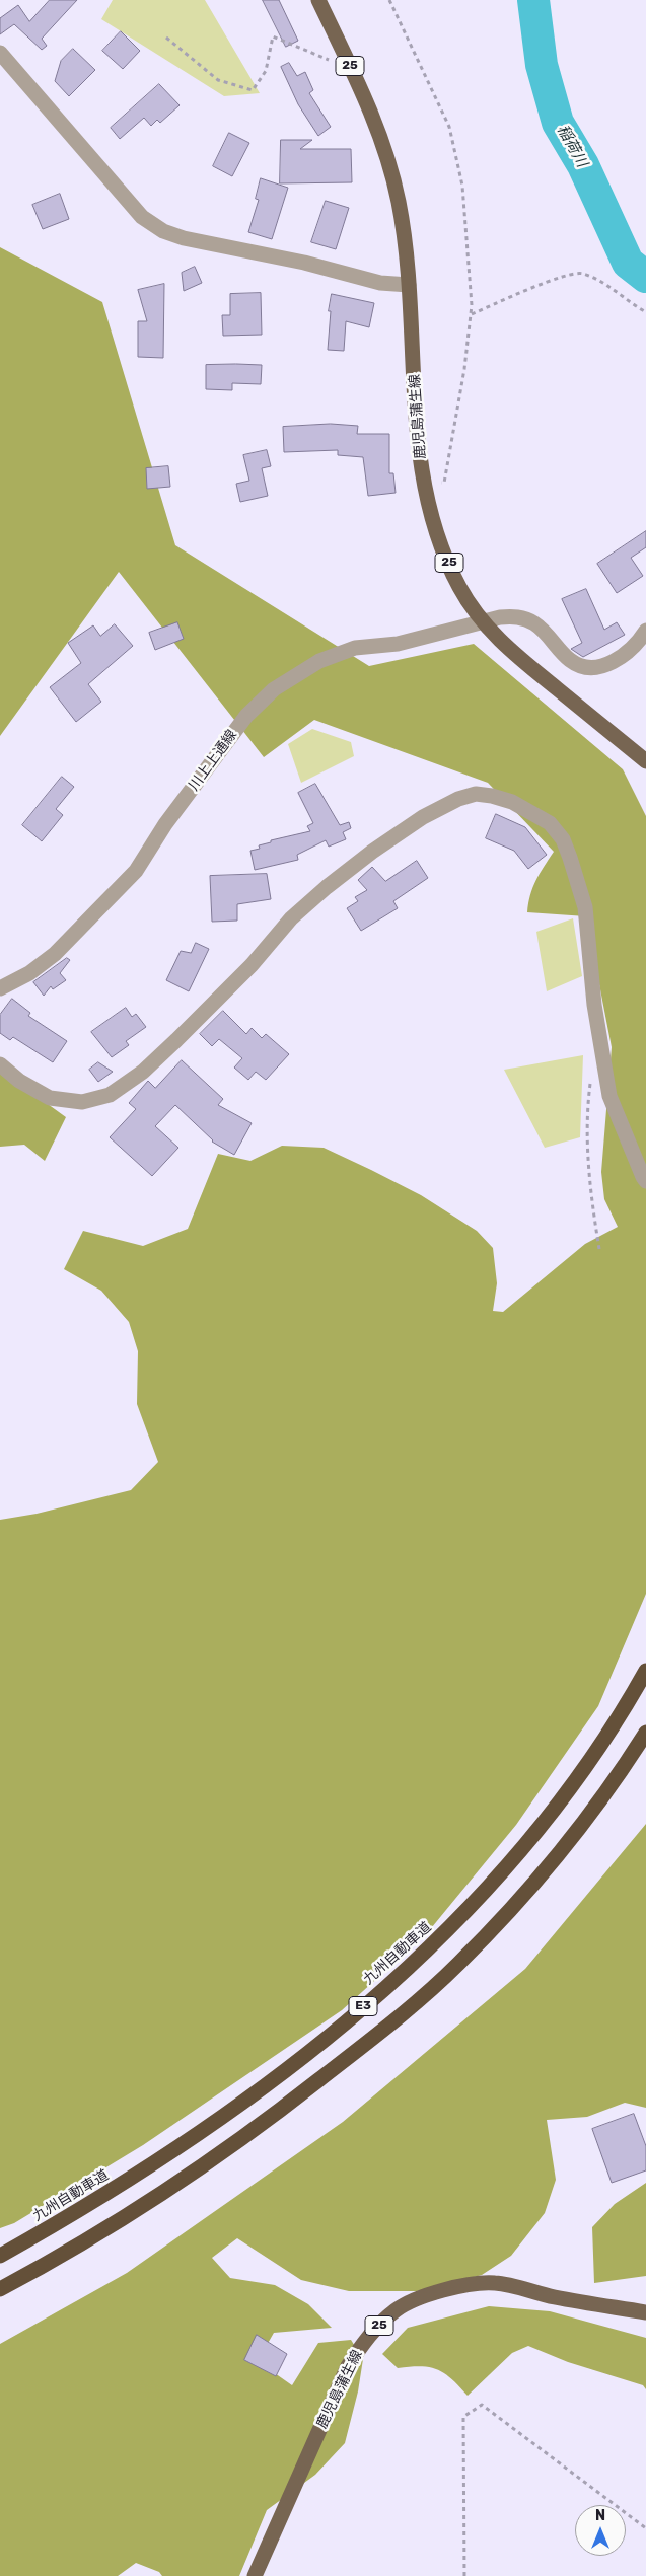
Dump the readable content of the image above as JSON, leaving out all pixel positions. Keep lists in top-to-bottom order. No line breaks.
{"streets":{"highway":["九州自動車道","E3"],"main road":["25","鹿児島蒲生線"],"street":["川上上通線"]},"crossings":[["鹿児島蒲生線","川上上通線"]],"water":["稲荷川"],"north":"top"}
